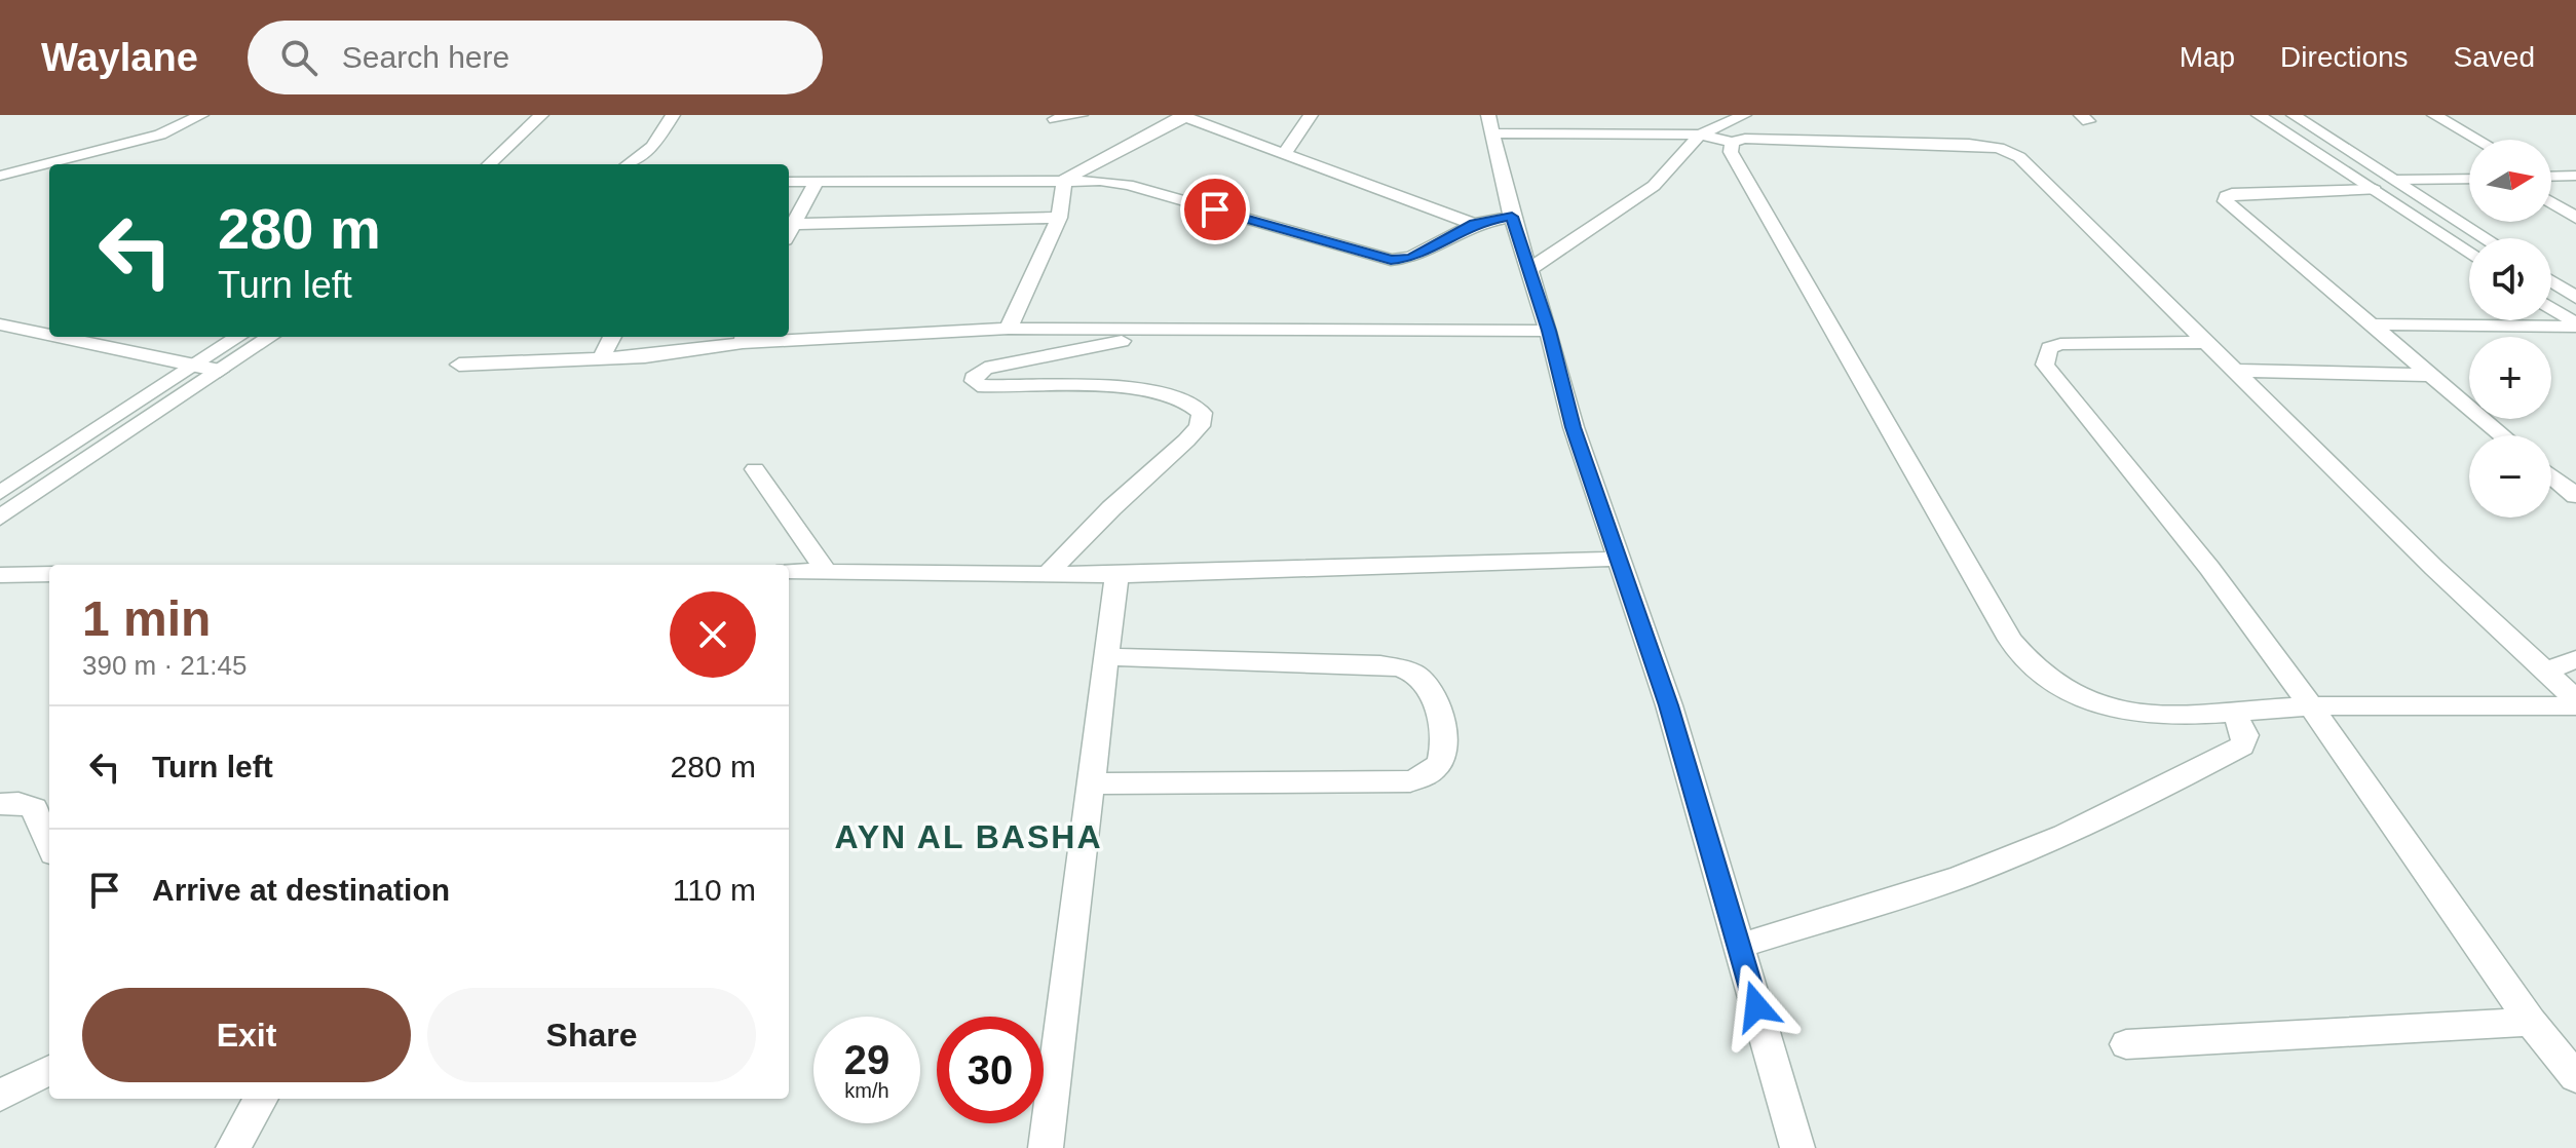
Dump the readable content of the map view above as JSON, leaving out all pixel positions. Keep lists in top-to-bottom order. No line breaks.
{"districts":["AYN AL BASHA"],"north":"right","page":{"header":"Waylane","search":"Search here","nav":["Map","Directions","Saved"],"map_buttons":["+","−"],"turn":["280 m","Turn left"],"heading":["1 min","390 m · 21:45"],"list":[{"name":"Turn left","value":"280 m"},{"name":"Arrive at destination","value":"110 m"}],"buttons":["Exit","Share"],"speed":"29 km/h","limit":"30"}}
